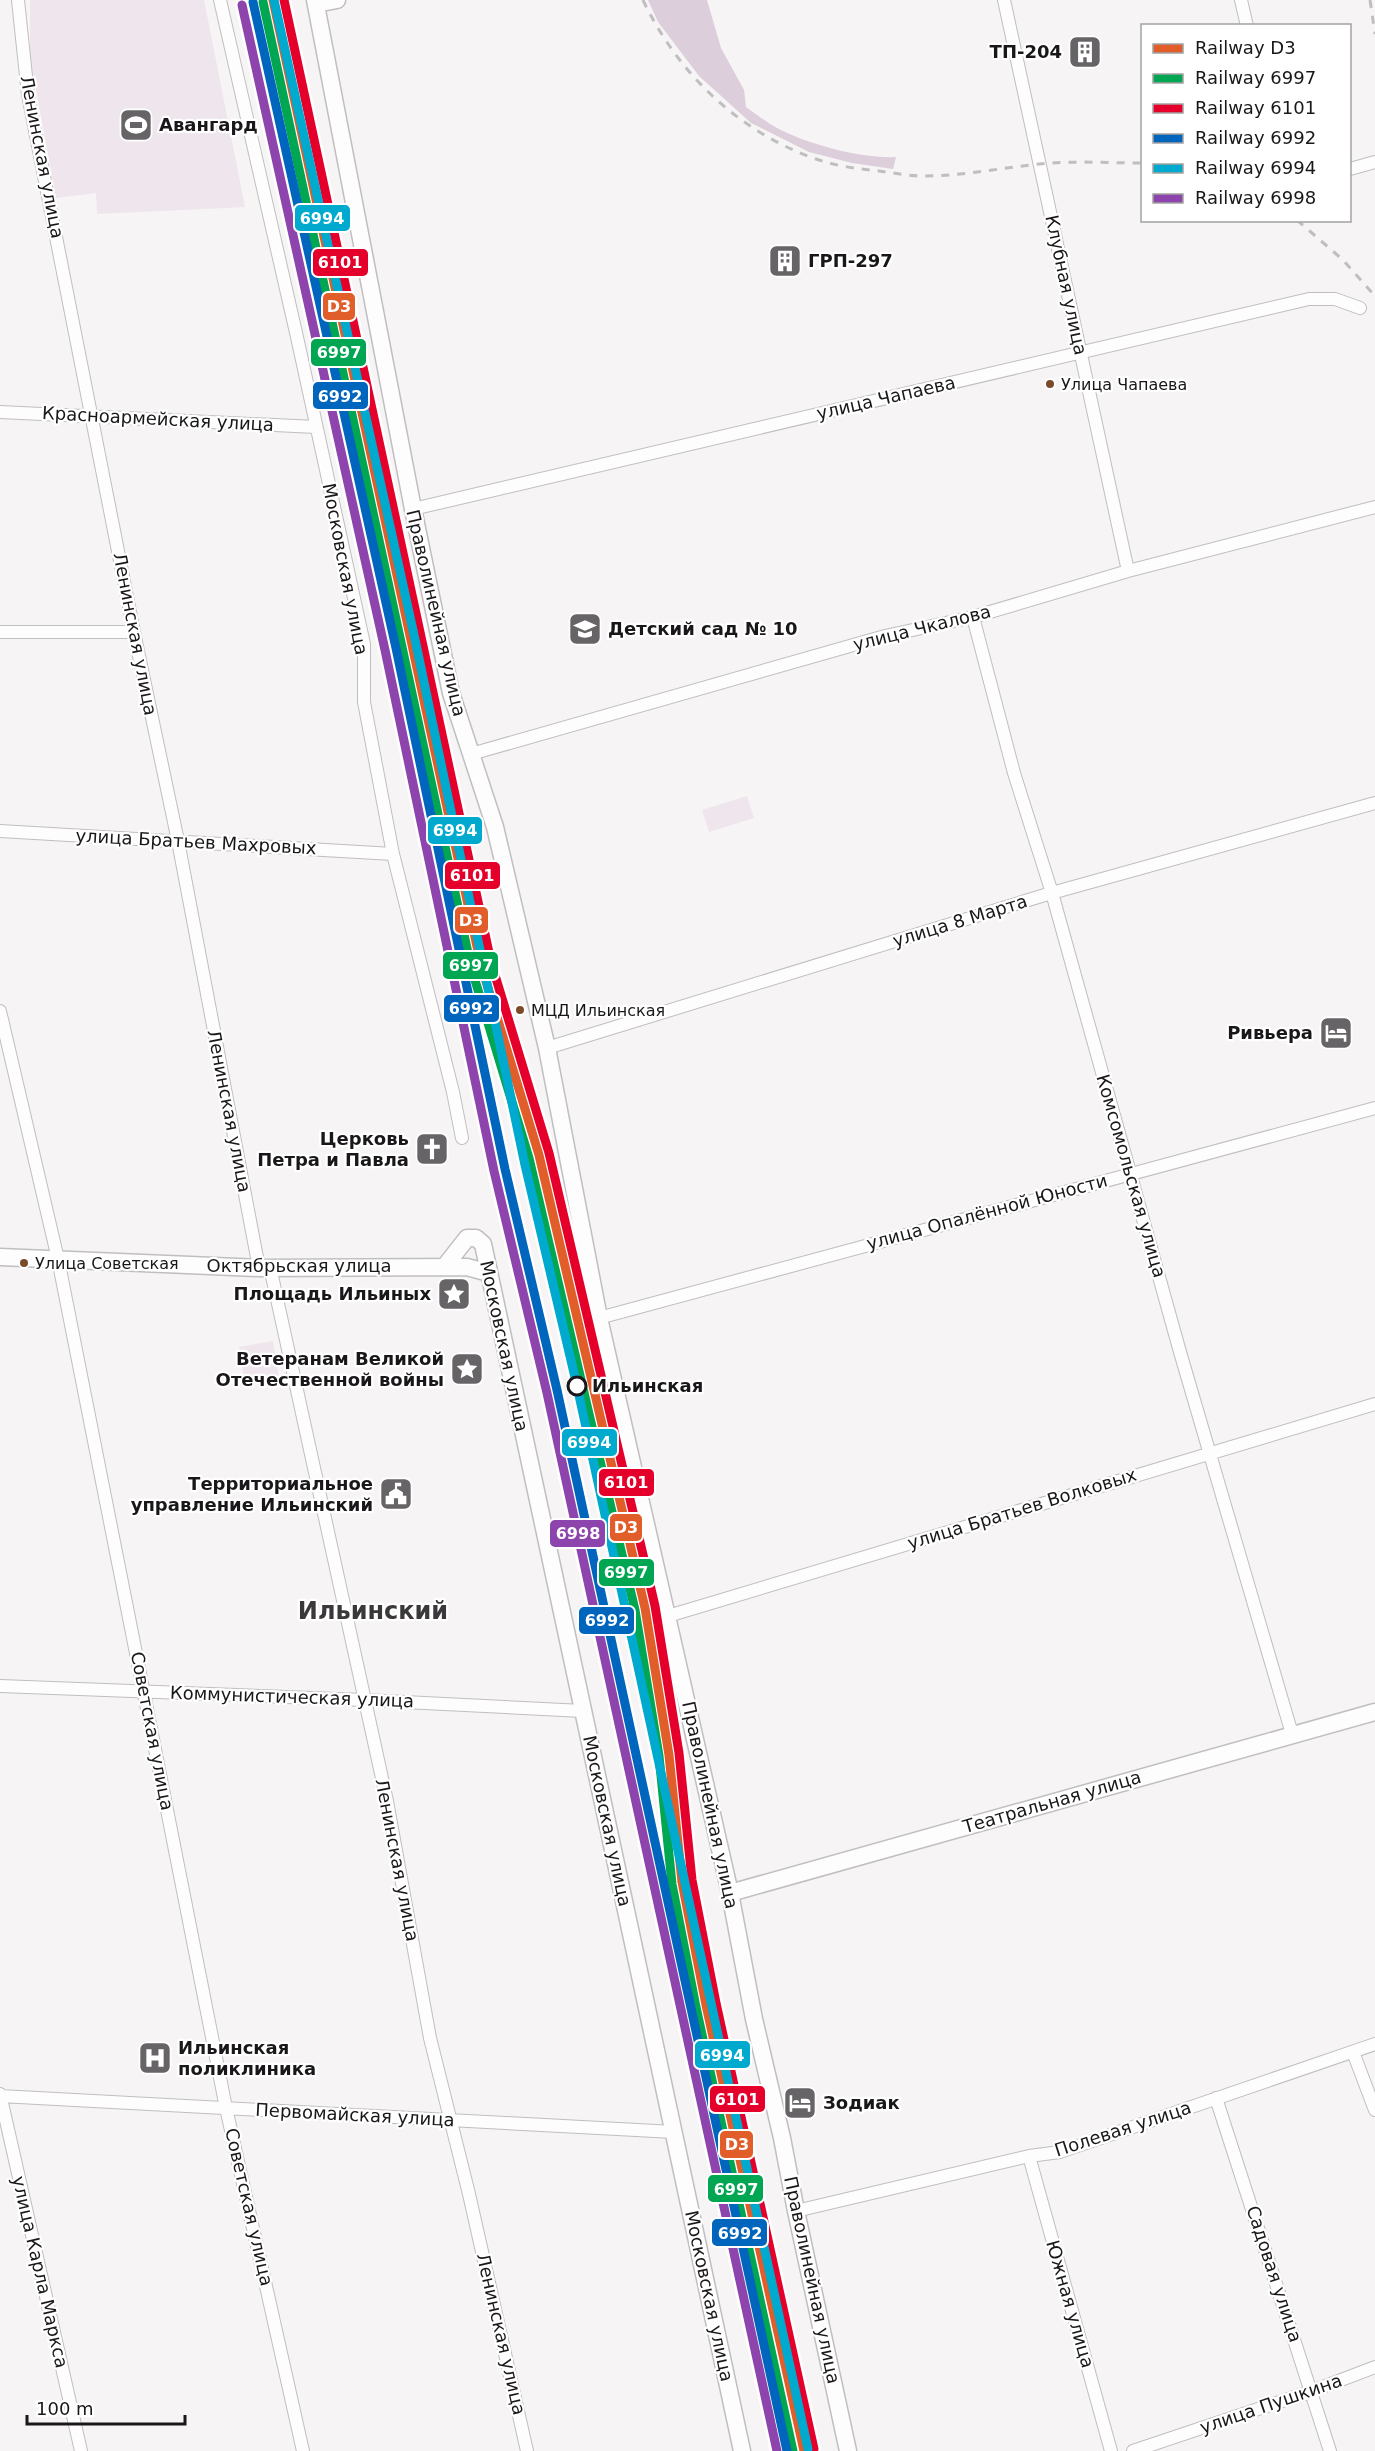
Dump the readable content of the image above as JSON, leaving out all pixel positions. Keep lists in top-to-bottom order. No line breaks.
{"streets":{"main road":["Московская улица","Праволинейная улица","Октябрьская улица","Театральная улица"],"street":["Ленинская улица","Клубная улица","улица Чапаева","Красноармейская улица","улица Чкалова","улица Братьев Махровых","улица 8 Марта","Комсомольская улица","улица Опалённой Юности","улица Братьев Волковых","Коммунистическая улица","Советская улица","Первомайская улица","Полевая улица","улица Карла Маркса","Садовая улица","Южная улица","улица Пушкина"]},"crossings":[["Ленинская улица","Красноармейская улица"],["Ленинская улица","улица Братьев Махровых"],["Ленинская улица","Октябрьская улица"],["Ленинская улица","Коммунистическая улица"],["Ленинская улица","Первомайская улица"],["Клубная улица","улица Чапаева"],["Клубная улица","улица Чкалова"],["улица Чапаева","Праволинейная улица"],["Красноармейская улица","Московская улица"],["Московская улица","улица Братьев Махровых"],["Московская улица","Октябрьская улица"],["Московская улица","Коммунистическая улица"],["Московская улица","Первомайская улица"],["Праволинейная улица","улица Чкалова"],["Праволинейная улица","улица 8 Марта"],["Праволинейная улица","улица Опалённой Юности"],["Праволинейная улица","улица Братьев Волковых"],["Праволинейная улица","Театральная улица"],["Праволинейная улица","Полевая улица"],["улица Чкалова","Комсомольская улица"],["улица 8 Марта","Комсомольская улица"],["Комсомольская улица","улица Опалённой Юности"],["Комсомольская улица","улица Братьев Волковых"],["Комсомольская улица","Театральная улица"],["Октябрьская улица","Советская улица"],["Коммунистическая улица","Советская улица"],["Советская улица","Первомайская улица"],["Первомайская улица","улица Карла Маркса"],["Полевая улица","Садовая улица"],["Полевая улица","Южная улица"],["Садовая улица","улица Пушкина"]],"districts":["Ильинский"],"places":{"building":["ТП-204","ГРП-297"],"sports":["Авангард"],"other":["Улица Чапаева","МЦД Ильинская","Улица Советская","Ильинская"],"school or university":["Детский сад № 10"],"hotel":["Ривьера","Зодиак"],"church":["Церковь Петра и Павла"],"place":["Площадь Ильиных","Ветеранам Великой Отечественной войны"],"public building":["Территориальное управление Ильинский"],"hospital":["Ильинская поликлиника"]},"lines":["rail line D3","rail line 6101","rail line 6994","rail line 6997","rail line 6992","rail line 6998"],"legend":["Railway D3","Railway 6997","Railway 6101","Railway 6992","Railway 6994","Railway 6998"],"scale_bar":"100 m"}
